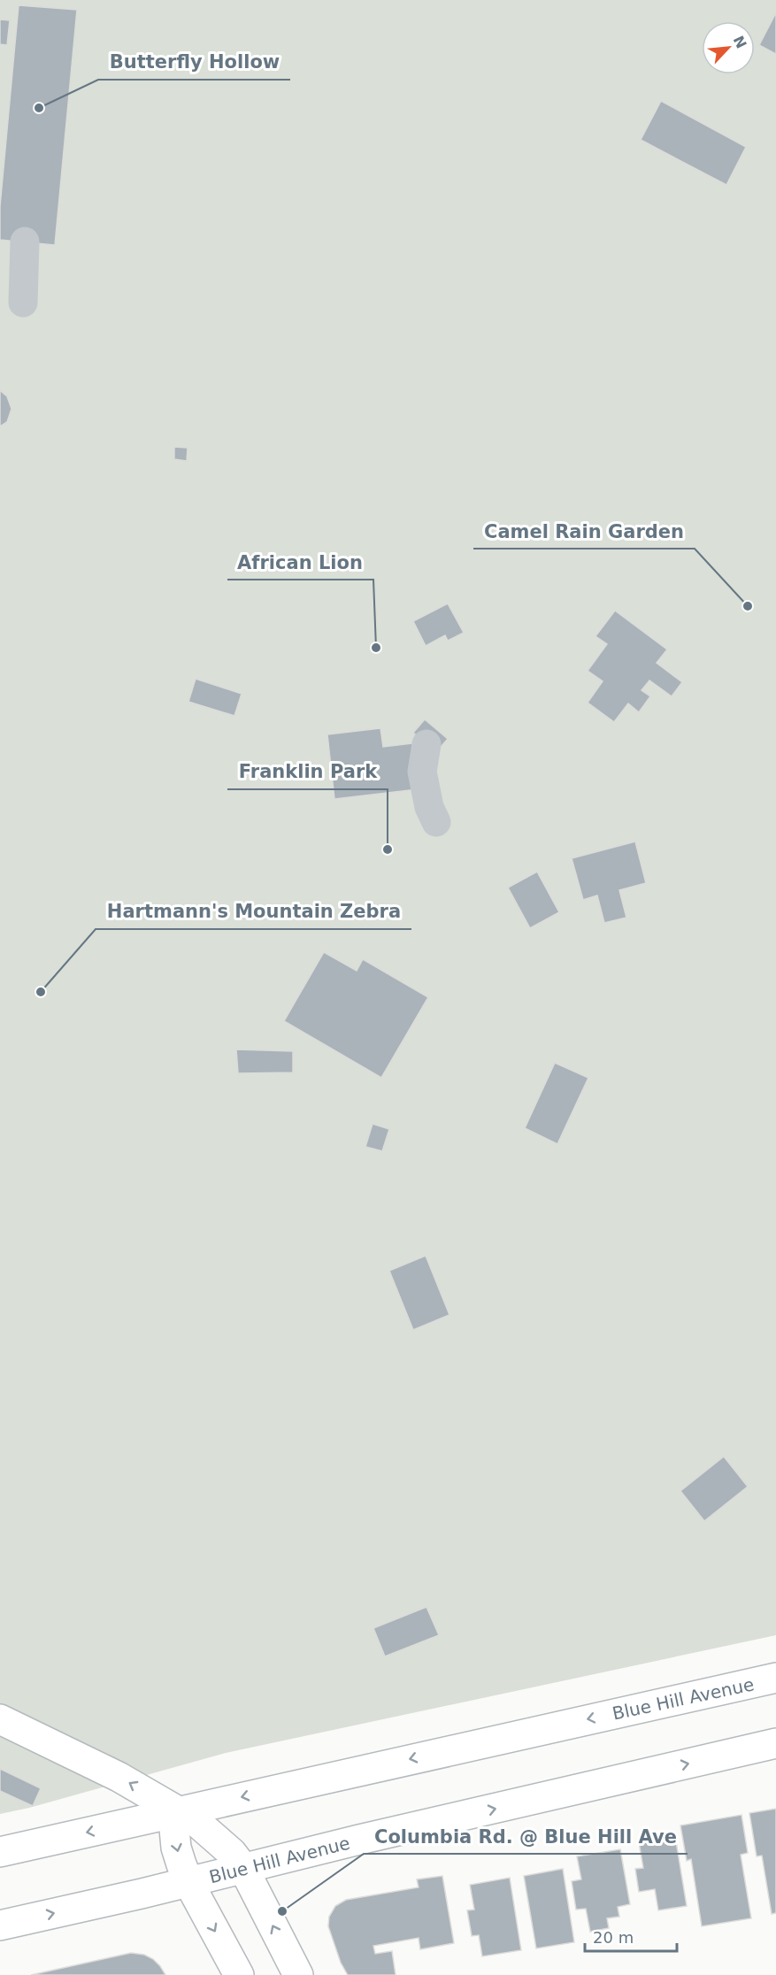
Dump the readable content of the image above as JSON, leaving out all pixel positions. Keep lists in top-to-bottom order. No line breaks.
{"streets":{"main road":["Blue Hill Avenue"]},"places":["Butterfly Hollow","Camel Rain Garden","African Lion","Franklin Park","Hartmann's Mountain Zebra","Columbia Rd. @ Blue Hill Ave"],"scale_bar":"20 m","north":"top right"}
